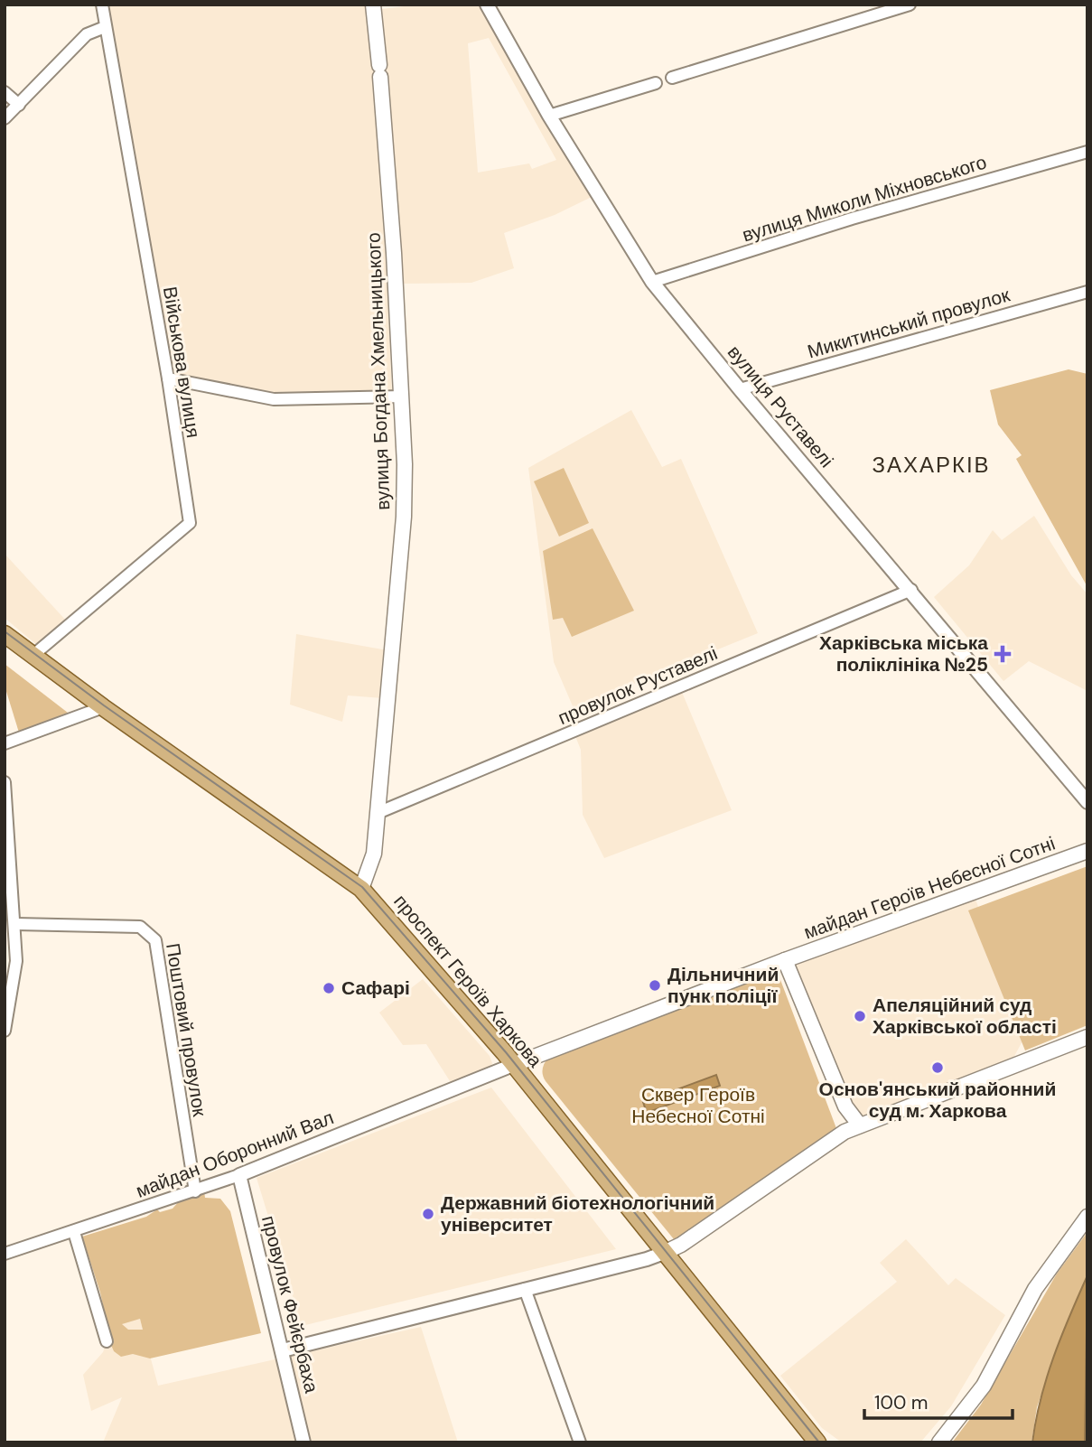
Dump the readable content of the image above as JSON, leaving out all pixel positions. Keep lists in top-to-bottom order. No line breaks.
{"streets":{"main road":["вулиця Богдана Хмельницького","майдан Героїв Небесної Сотні","проспект Героїв Харкова"],"street":["вулиця Миколи Міхновського","Микитинський провулок","Військова вулиця","вулиця Руставелі","провулок Руставелі","Поштовий провулок","майдан Оборонний Вал","провулок Фейєрбаха"]},"crossings":[["вулиця Миколи Міхновського","вулиця Руставелі"],["Микитинський провулок","вулиця Руставелі"],["Військова вулиця","проспект Героїв Харкова"],["вулиця Богдана Хмельницького","провулок Руставелі"],["вулиця Богдана Хмельницького","проспект Героїв Харкова"],["вулиця Руставелі","провулок Руставелі"],["майдан Героїв Небесної Сотні","проспект Героїв Харкова"],["майдан Героїв Небесної Сотні","майдан Оборонний Вал"],["проспект Героїв Харкова","майдан Оборонний Вал"],["Поштовий провулок","майдан Оборонний Вал"],["майдан Оборонний Вал","провулок Фейєрбаха"]],"districts":["ЗАХАРКІВ"],"parks":["Сквер Героїв Небесної Сотні"],"places":{"health":["Харківська міська поліклініка №25"],"other":["Дільничний пунк поліції","Сафарі","Апеляційний суд Харківської області","Основ'янський районний суд м. Харкова","Державний біотехнологічний університет"]},"scale_bar":"100 m"}
